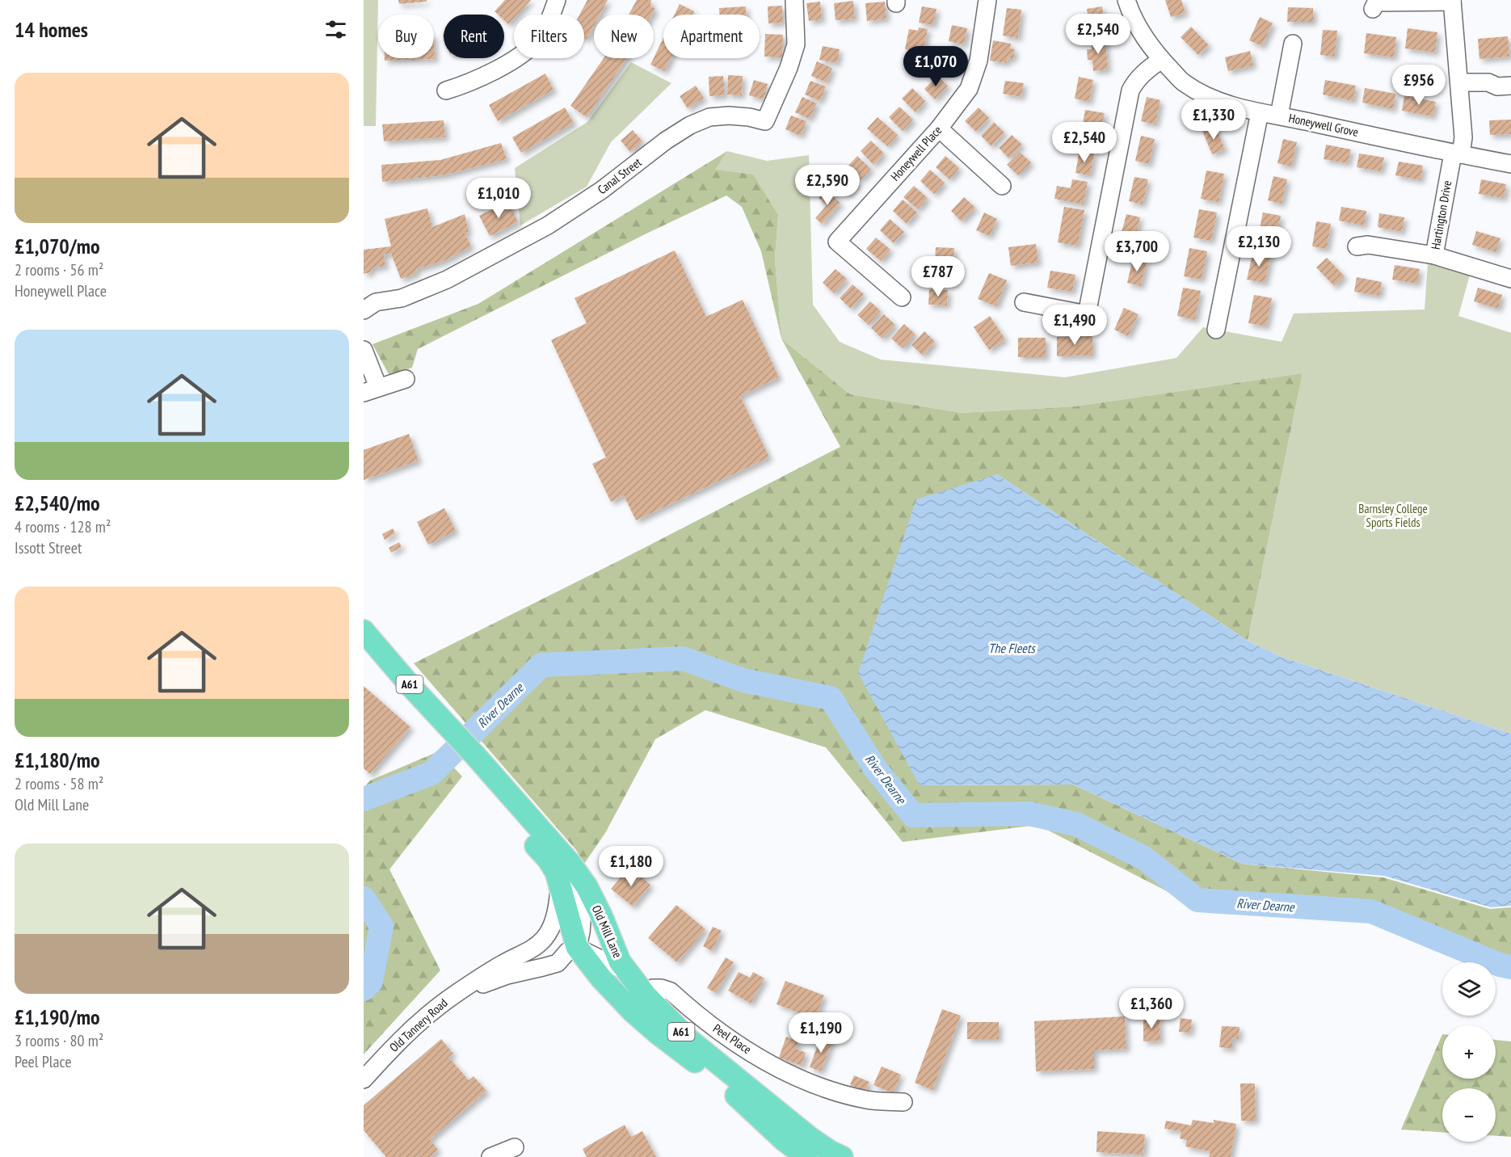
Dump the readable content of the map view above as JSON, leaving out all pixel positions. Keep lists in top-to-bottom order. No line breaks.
{"streets":{"main road":["A61","Old Mill Lane"],"street":["Honeywell Grove","Honeywell Place","Canal Street","Hartington Drive","Old Tannery Road","Peel Place"]},"crossings":[["Honeywell Grove","Hartington Drive"],["Old Mill Lane","Old Tannery Road"],["Old Mill Lane","Peel Place"]],"water":["The Fleets","River Dearne"],"parks":["Barnsley College Sports Fields"],"page":{"heading":"14 homes","price":["£2,540","£1,070","£956","£1,330","£2,540","£2,590","£1,010","£2,130","£3,700","£787","£1,490","£1,180","£1,360","£1,190"],"chip":["Buy","Rent","Filters","New","Apartment"],"list":[{"name":"£1,070/mo","note":"2 rooms · 56 m² · Honeywell Place"},{"name":"£2,540/mo","note":"4 rooms · 128 m² · Issott Street"},{"name":"£1,180/mo","note":"2 rooms · 58 m² · Old Mill Lane"},{"name":"£1,190/mo","note":"3 rooms · 80 m² · Peel Place"}],"map_buttons":["+","−"]}}
